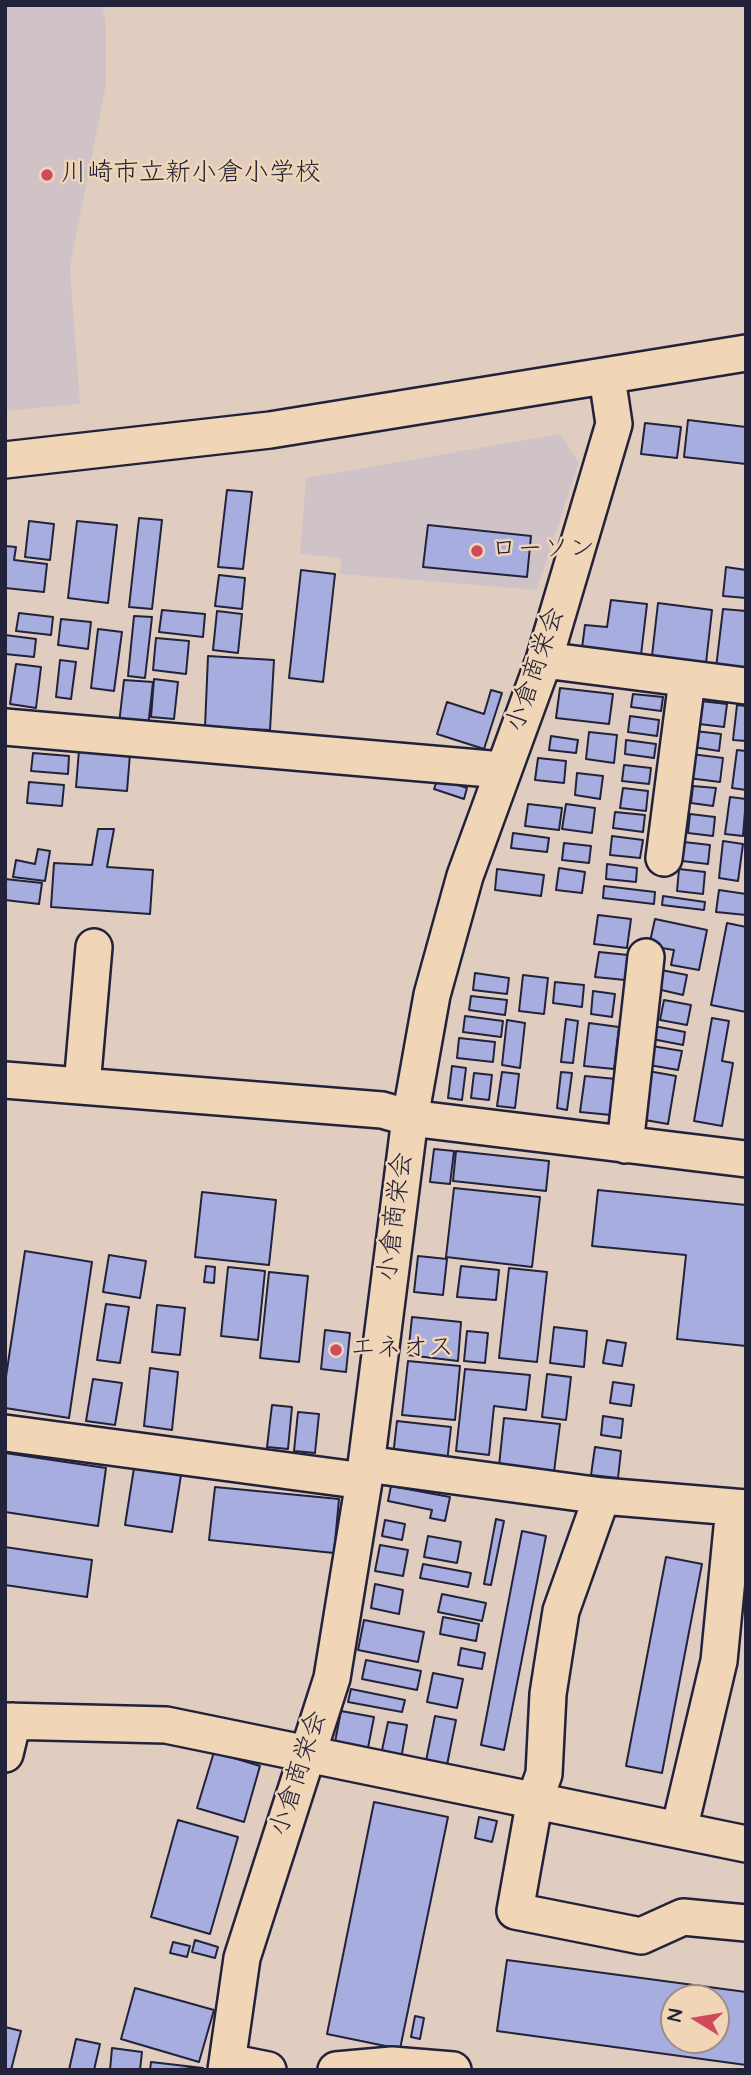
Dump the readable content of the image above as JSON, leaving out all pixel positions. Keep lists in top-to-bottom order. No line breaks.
{"streets":{"street":["小倉商栄会"]},"places":["川崎市立新小倉小学校","ローソン","エネオス"],"north":"left"}
